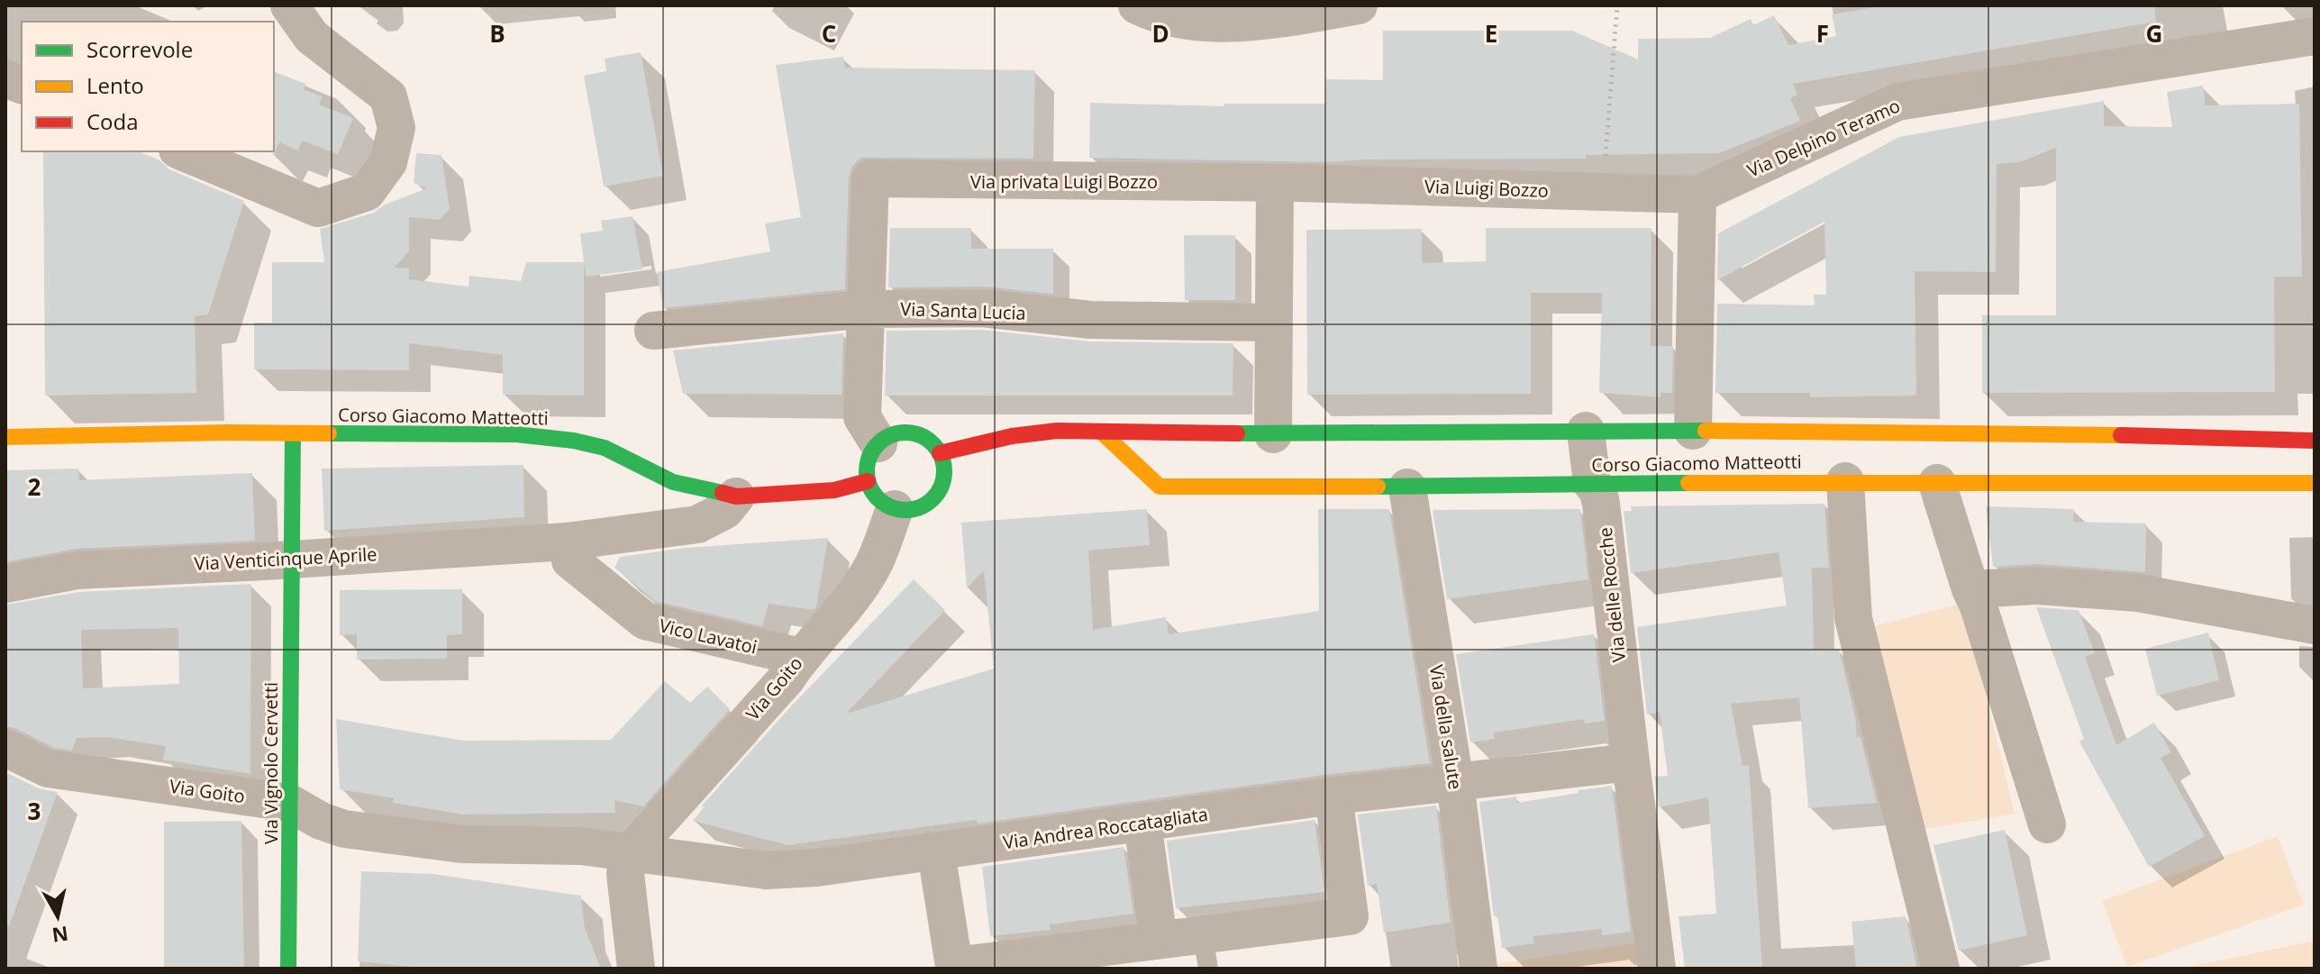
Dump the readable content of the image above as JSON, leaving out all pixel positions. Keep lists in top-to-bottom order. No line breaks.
{"streets":{"street":["Via Delpino Teramo","Via privata Luigi Bozzo","Via Luigi Bozzo","Via Santa Lucia","Corso Giacomo Matteotti","Via Venticinque Aprile","Via delle Rocche","Vico Lavatoi","Via Goito","Via della salute","Via Vignolo Cervetti","Via Andrea Roccatagliata"]},"crossings":[["Via Delpino Teramo","Via Luigi Bozzo"],["Via privata Luigi Bozzo","Via Luigi Bozzo"],["Via privata Luigi Bozzo","Via Santa Lucia"],["Via privata Luigi Bozzo","Corso Giacomo Matteotti"],["Via privata Luigi Bozzo","Via Goito"],["Corso Giacomo Matteotti","Via Venticinque Aprile"],["Corso Giacomo Matteotti","Via delle Rocche"],["Corso Giacomo Matteotti","Via Goito"],["Corso Giacomo Matteotti","Via della salute"],["Corso Giacomo Matteotti","Via Vignolo Cervetti"],["Via Venticinque Aprile","Vico Lavatoi"],["Via Venticinque Aprile","Via Vignolo Cervetti"],["Via delle Rocche","Via Andrea Roccatagliata"],["Vico Lavatoi","Via Goito"],["Via Goito","Via Vignolo Cervetti"],["Via Goito","Via Andrea Roccatagliata"],["Via della salute","Via Andrea Roccatagliata"]],"legend":["Scorrevole","Lento","Coda"],"north":"bottom","grid":{"columns":["B","C","D","E","F","G"],"rows":["2","3"]}}
